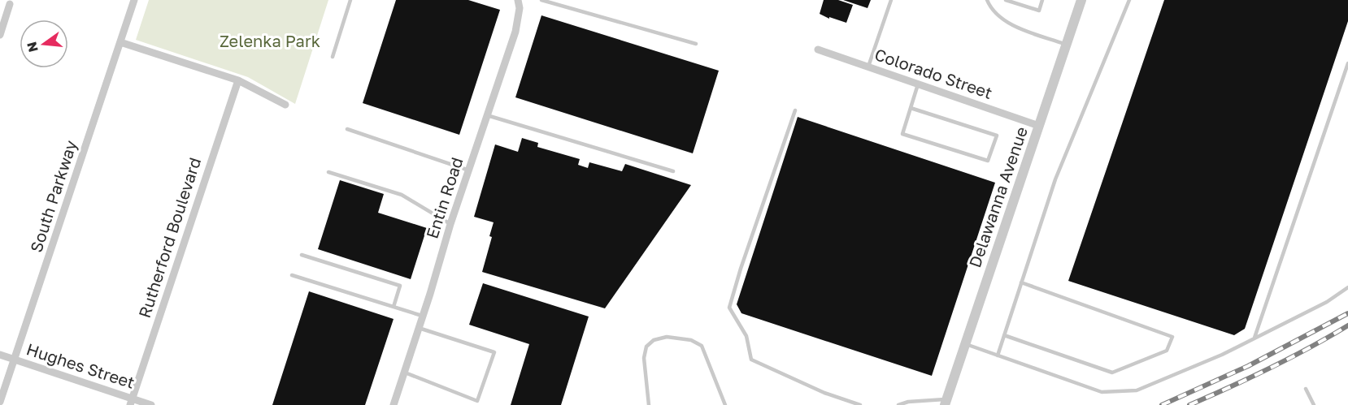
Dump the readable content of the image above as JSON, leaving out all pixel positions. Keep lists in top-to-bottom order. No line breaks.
{"streets":{"street":["Colorado Street","South Parkway","Delawanna Avenue","Entin Road","Rutherford Boulevard","Hughes Street"]},"crossings":[["Colorado Street","Delawanna Avenue"],["South Parkway","Hughes Street"],["Rutherford Boulevard","Hughes Street"]],"parks":["Zelenka Park"],"north":"left"}
